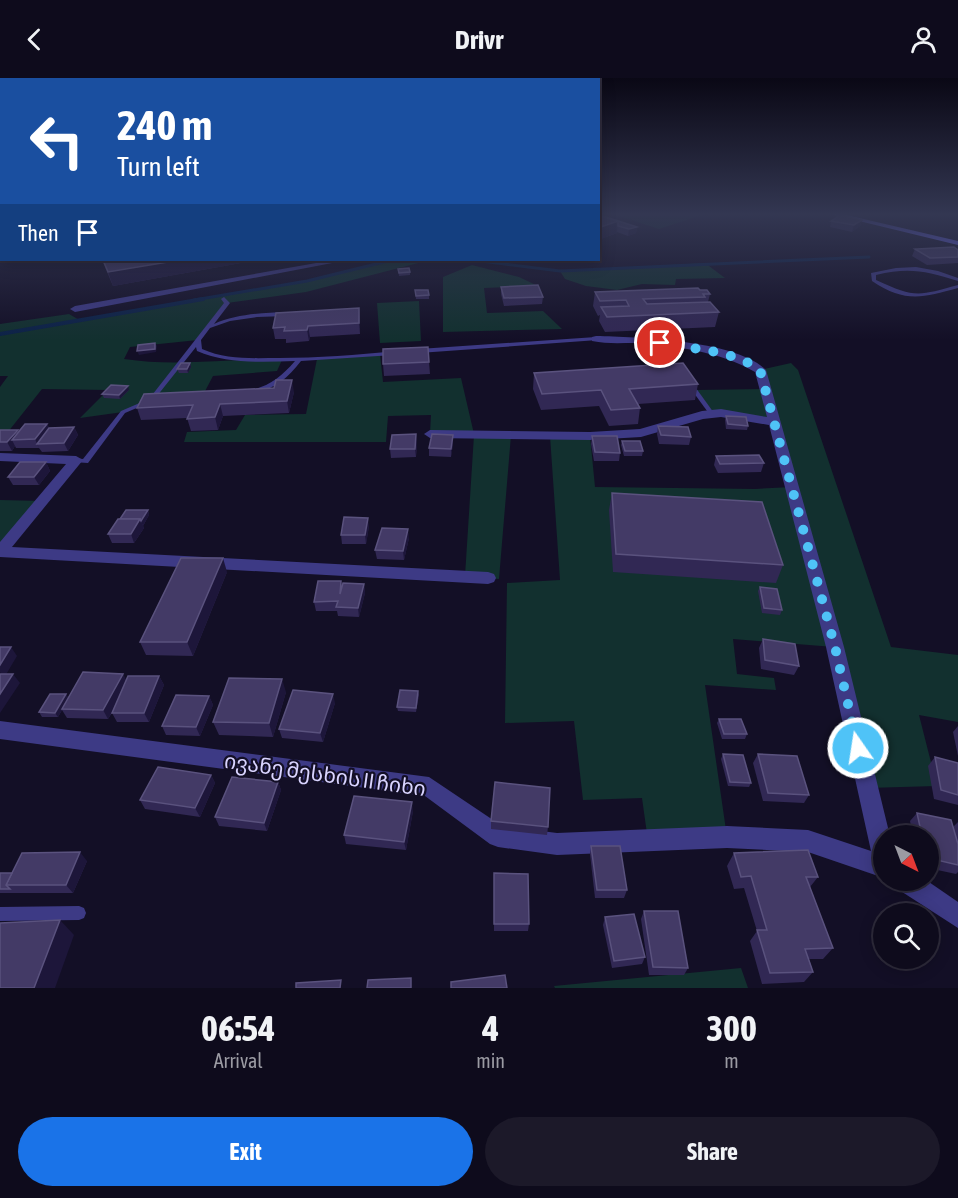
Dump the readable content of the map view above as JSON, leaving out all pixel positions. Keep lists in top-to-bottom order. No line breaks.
{"streets":{"street":["ივანე მესხის II ჩიხი"]},"north":"bottom right","page":{"header":"Drivr","turn":["240 m","Turn left"],"then":"Then","eta":["06:54","Arrival","4","min","300","m"],"buttons":["Exit","Share"]}}
